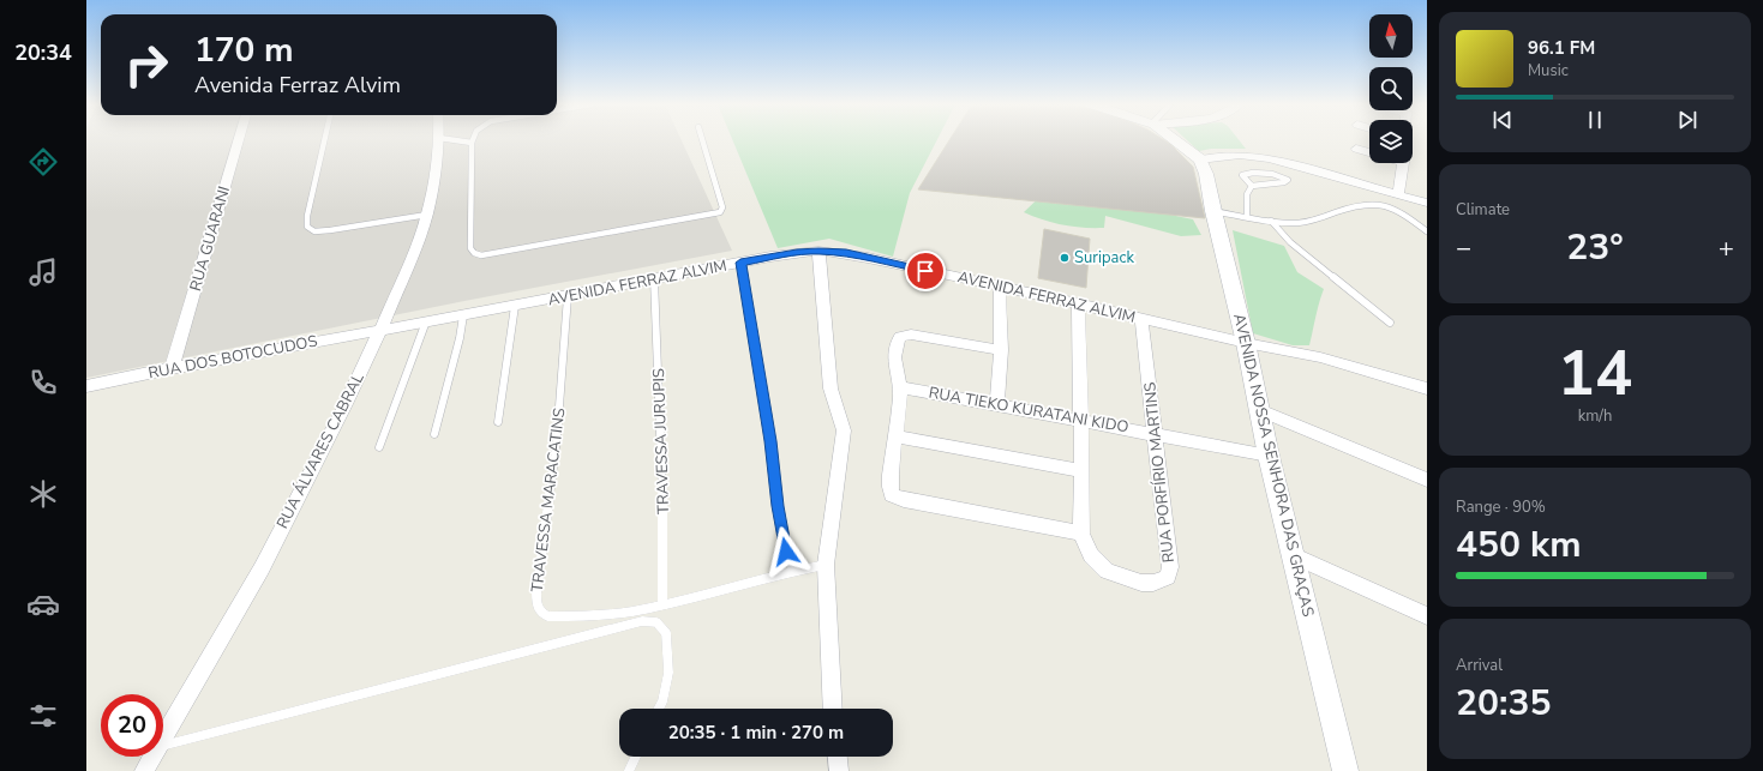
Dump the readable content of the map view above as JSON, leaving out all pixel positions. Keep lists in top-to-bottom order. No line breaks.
{"streets":{"main road":["AVENIDA NOSSA SENHORA DAS GRAÇAS"],"street":["RUA GUARANI","AVENIDA FERRAZ ALVIM","RUA DOS BOTOCUDOS","RUA TIEKO KURATANI KIDO","RUA ÁLVARES CABRAL","RUA PORFÍRIO MARTINS"],"lane":["TRAVESSA JURUPIS","TRAVESSA MARACATINS"]},"crossings":[["RUA GUARANI","RUA DOS BOTOCUDOS"],["AVENIDA FERRAZ ALVIM","RUA DOS BOTOCUDOS"],["AVENIDA FERRAZ ALVIM","TRAVESSA JURUPIS"],["AVENIDA FERRAZ ALVIM","RUA ÁLVARES CABRAL"],["AVENIDA FERRAZ ALVIM","AVENIDA NOSSA SENHORA DAS GRAÇAS"],["AVENIDA FERRAZ ALVIM","RUA PORFÍRIO MARTINS"],["AVENIDA FERRAZ ALVIM","TRAVESSA MARACATINS"],["RUA DOS BOTOCUDOS","RUA ÁLVARES CABRAL"],["RUA TIEKO KURATANI KIDO","AVENIDA NOSSA SENHORA DAS GRAÇAS"],["RUA TIEKO KURATANI KIDO","RUA PORFÍRIO MARTINS"],["TRAVESSA JURUPIS","TRAVESSA MARACATINS"]],"places":["Suripack"],"north":"top","page":{"tabs":"20:34","turn":["170 m","Avenida Ferraz Alvim"],"song":["96.1 FM","Music"],"tile":["Climate",["14","km/h"],["Range · 90%","450 km"],["Arrival","20:35"]],"heat":["−","23°","+"],"limit":"20","trip":"20:35 · 1 min · 270 m"}}
